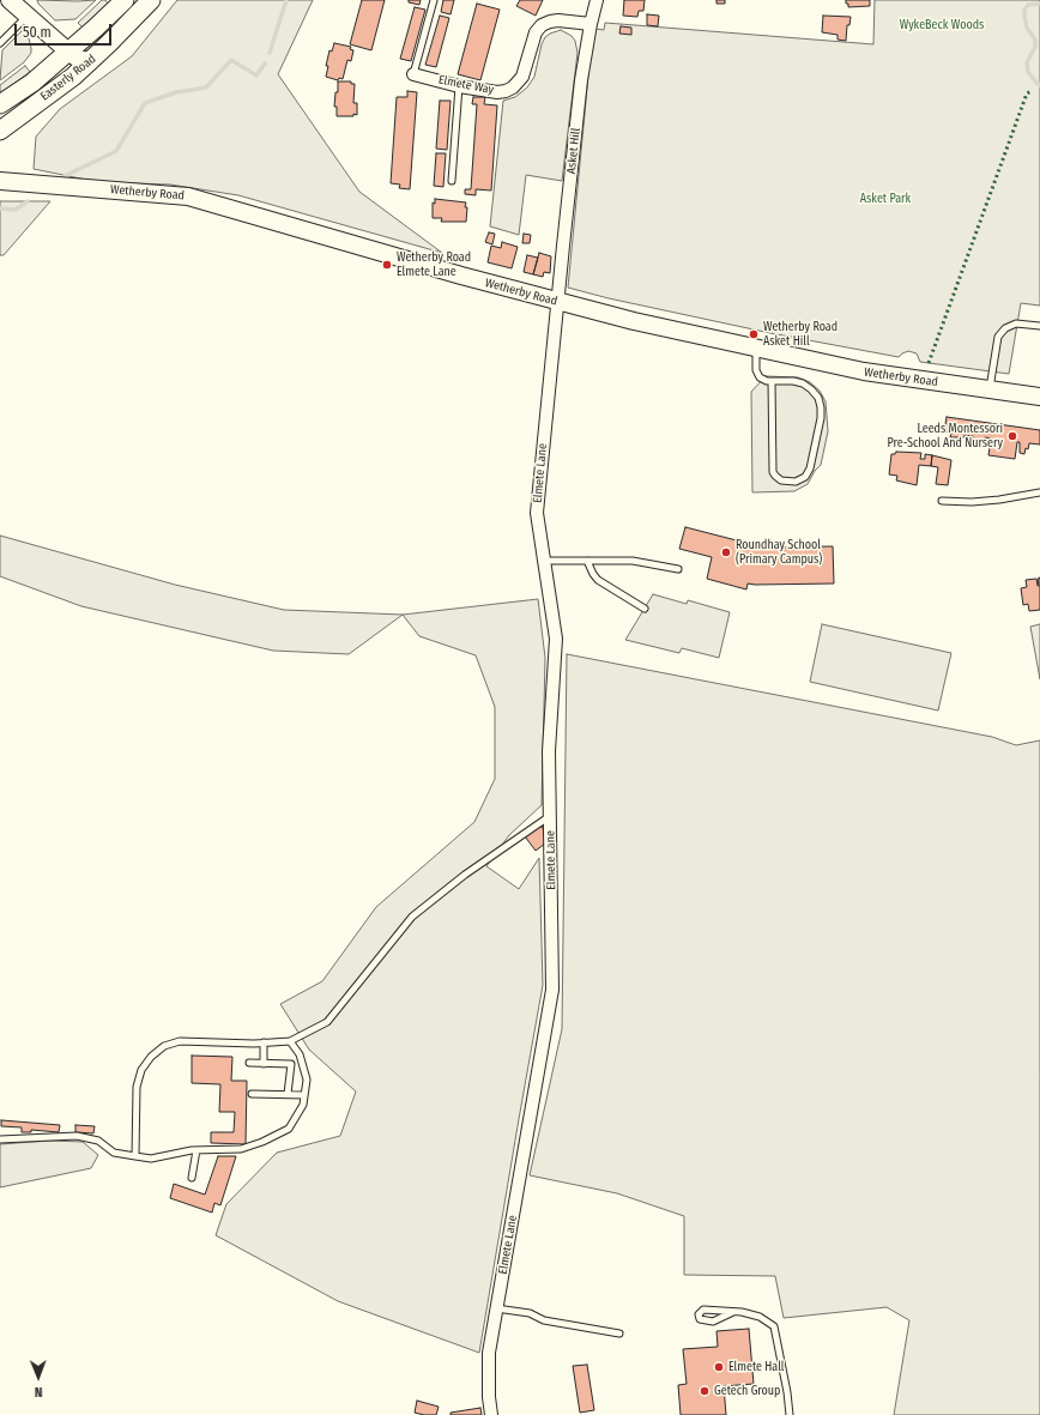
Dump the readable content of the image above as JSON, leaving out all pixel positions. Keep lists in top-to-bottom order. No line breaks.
{"streets":{"main road":["Easterly Road"],"street":["Elmete Way","Asket Hill","Wetherby Road","Elmete Lane"]},"crossings":[["Elmete Way","Asket Hill"],["Asket Hill","Wetherby Road"],["Asket Hill","Elmete Lane"],["Wetherby Road","Elmete Lane"]],"parks":["WykeBeck Woods","Asket Park"],"places":["Wetherby Road Elmete Lane","Wetherby Road Asket Hill","Leeds Montessori Pre-School And Nursery","Roundhay School (Primary Campus)","Elmete Hall","Getech Group"],"scale_bar":"50 m","north":"bottom"}
